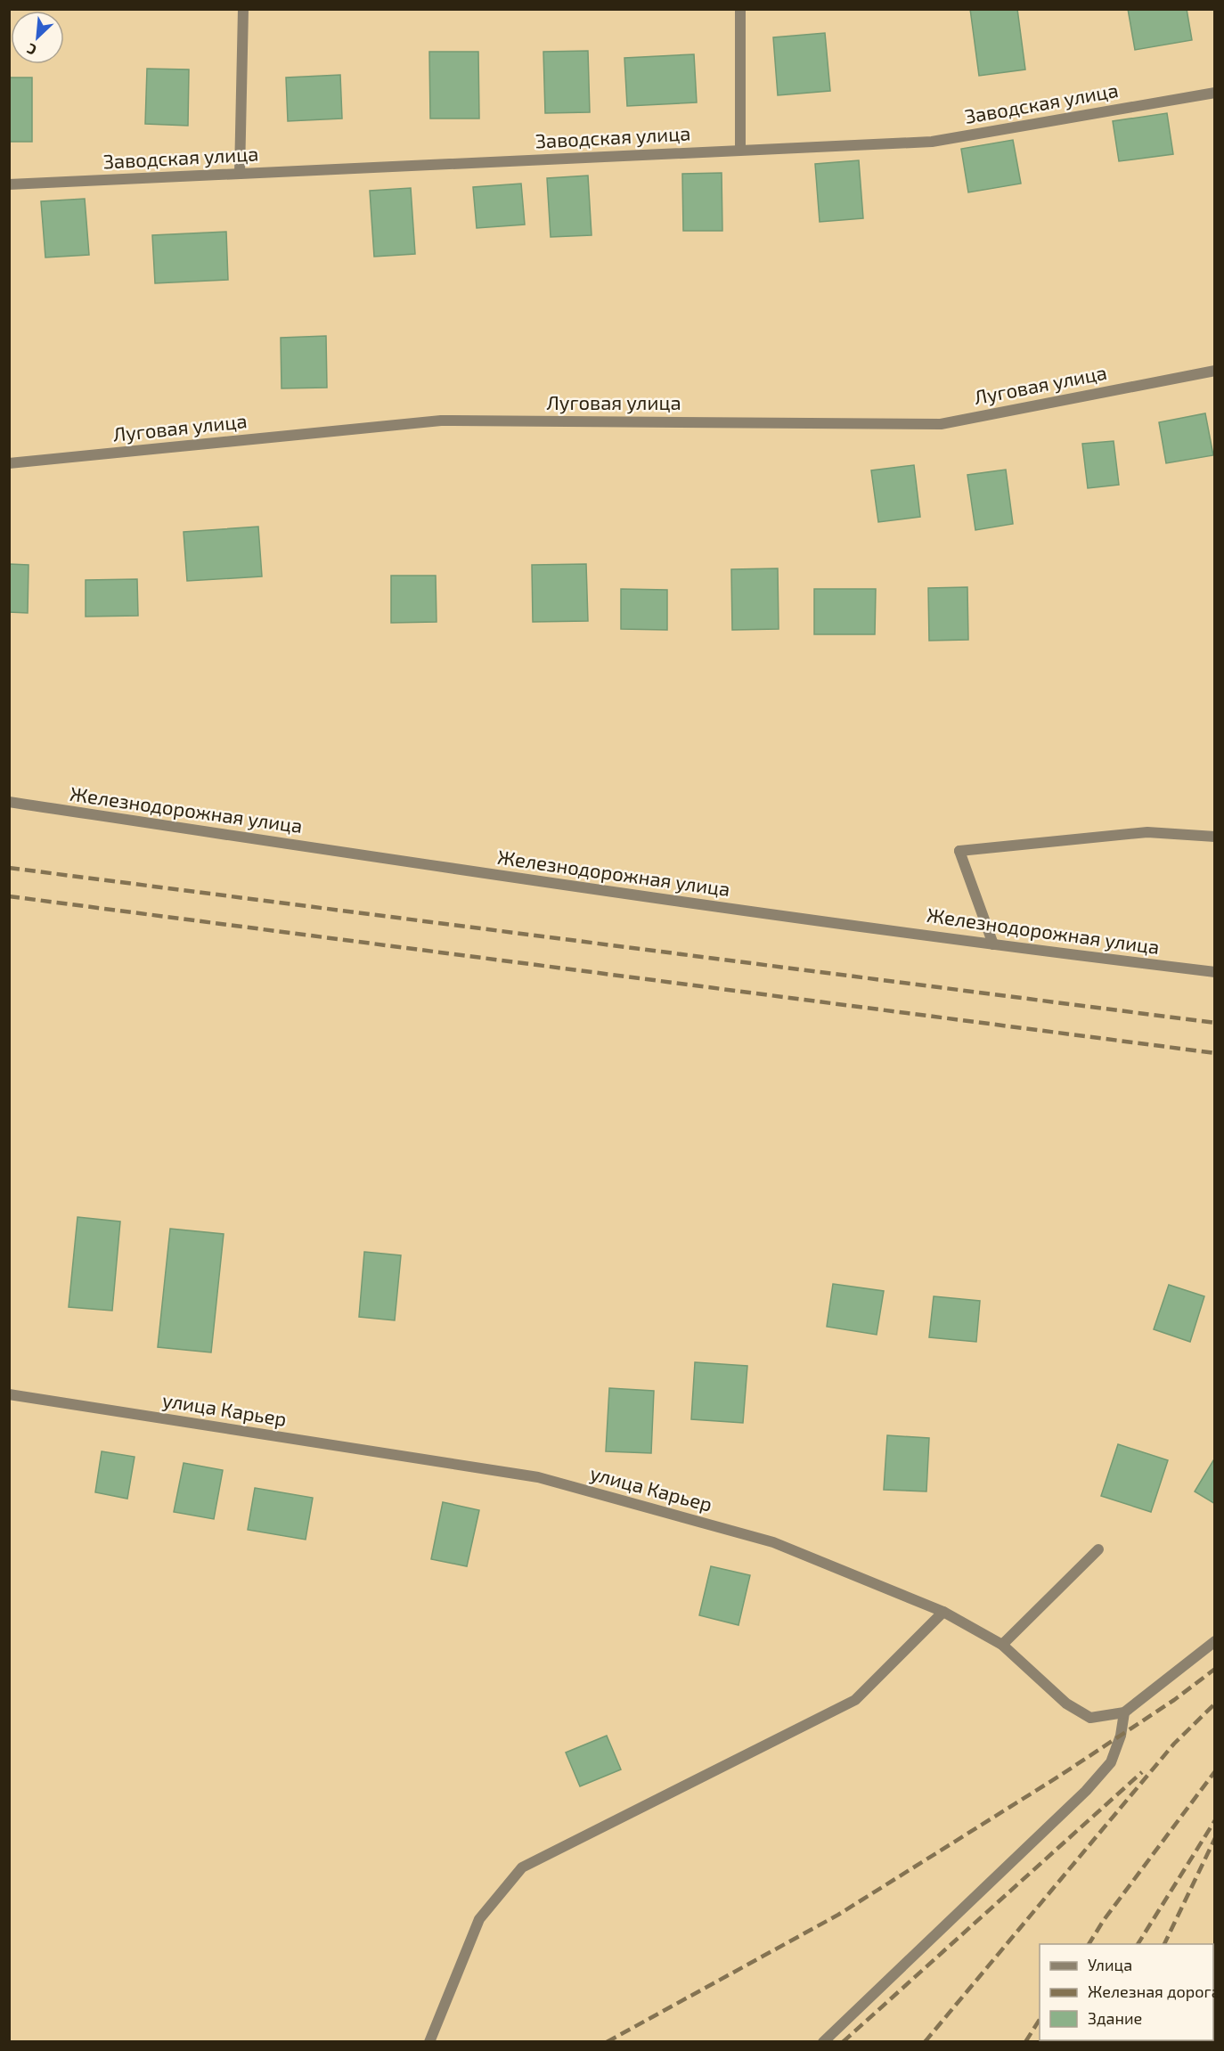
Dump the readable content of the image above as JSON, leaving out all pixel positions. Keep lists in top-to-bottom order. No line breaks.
{"streets":{"street":["Заводская улица","Луговая улица","Железнодорожная улица","улица Карьер"]},"legend":["Улица","Железная дорога","Здание"],"north":"bottom left"}
